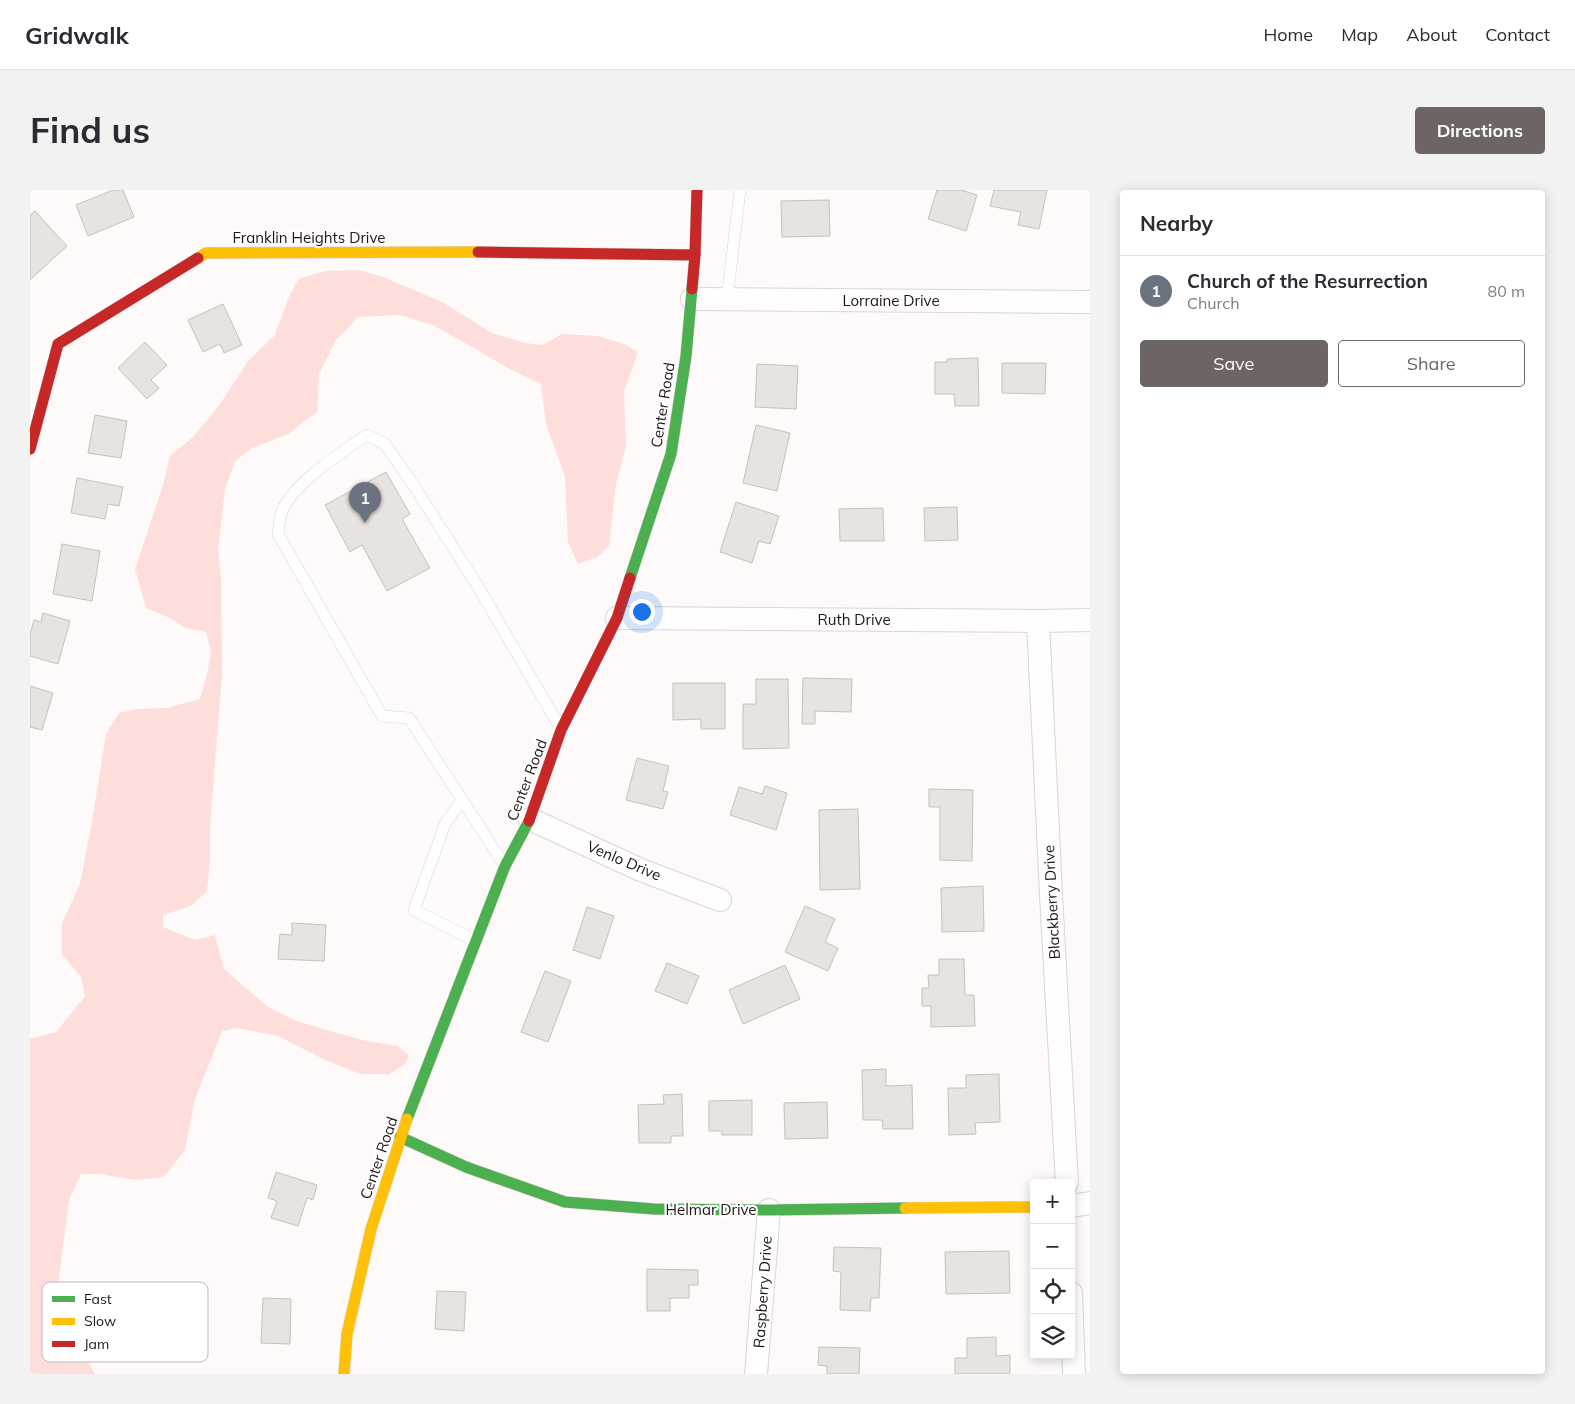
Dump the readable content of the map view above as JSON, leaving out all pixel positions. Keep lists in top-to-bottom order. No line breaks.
{"streets":{"street":["Franklin Heights Drive","Lorraine Drive","Center Road","Ruth Drive","Venlo Drive","Blackberry Drive","Helmar Drive","Raspberry Drive"]},"crossings":[["Franklin Heights Drive","Center Road"],["Lorraine Drive","Center Road"],["Center Road","Ruth Drive"],["Center Road","Venlo Drive"],["Center Road","Helmar Drive"],["Ruth Drive","Blackberry Drive"],["Helmar Drive","Raspberry Drive"]],"legend":["Fast","Slow","Jam"],"page":{"header":"Gridwalk","nav":["Home","Map","About","Contact"],"buttons":["Directions",["Save","Share"]],"title":"Find us","heading":"Nearby","list":[{"mark":"1","name":"Church of the Resurrection","note":"Church","value":"80 m"}],"pins":"1","map_buttons":["+","−"]}}
